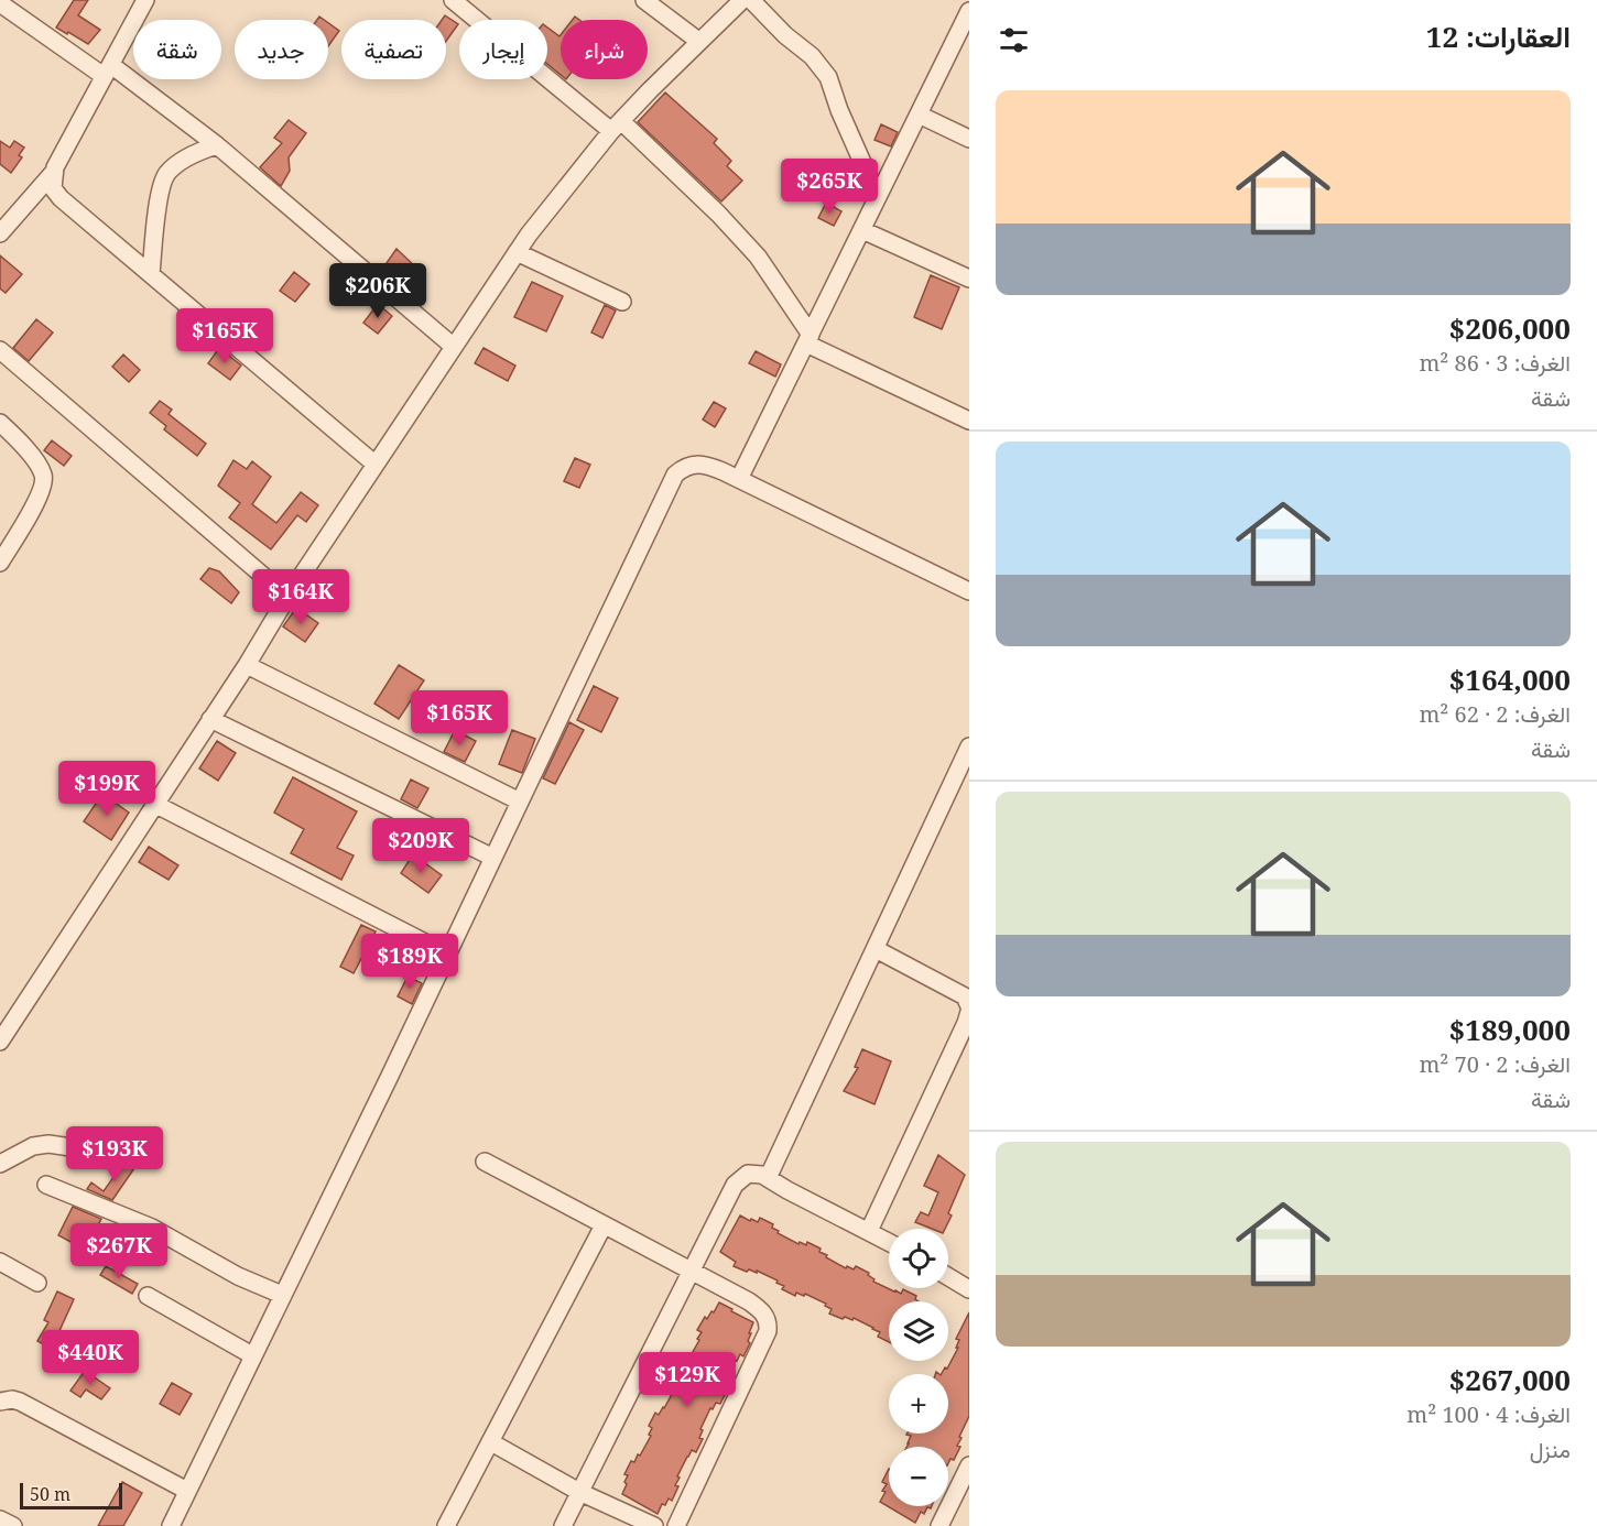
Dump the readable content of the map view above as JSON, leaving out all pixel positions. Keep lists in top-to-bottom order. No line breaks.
{"scale_bar":"50 m","page":{"heading":"العقارات: 12","chip":["شراء","إيجار","تصفية","جديد","شقة"],"list":[{"name":"$206,000","note":"الغرف: 3 · 86 m² · شقة"},{"name":"$164,000","note":"الغرف: 2 · 62 m² · شقة"},{"name":"$189,000","note":"الغرف: 2 · 70 m² · شقة"},{"name":"$267,000","note":"الغرف: 4 · 100 m² · منزل"}],"price":["$265K","$206K","$165K","$164K","$165K","$199K","$209K","$189K","$193K","$267K","$440K","$129K"],"map_buttons":["+","−"],"scale":"50 m"}}
